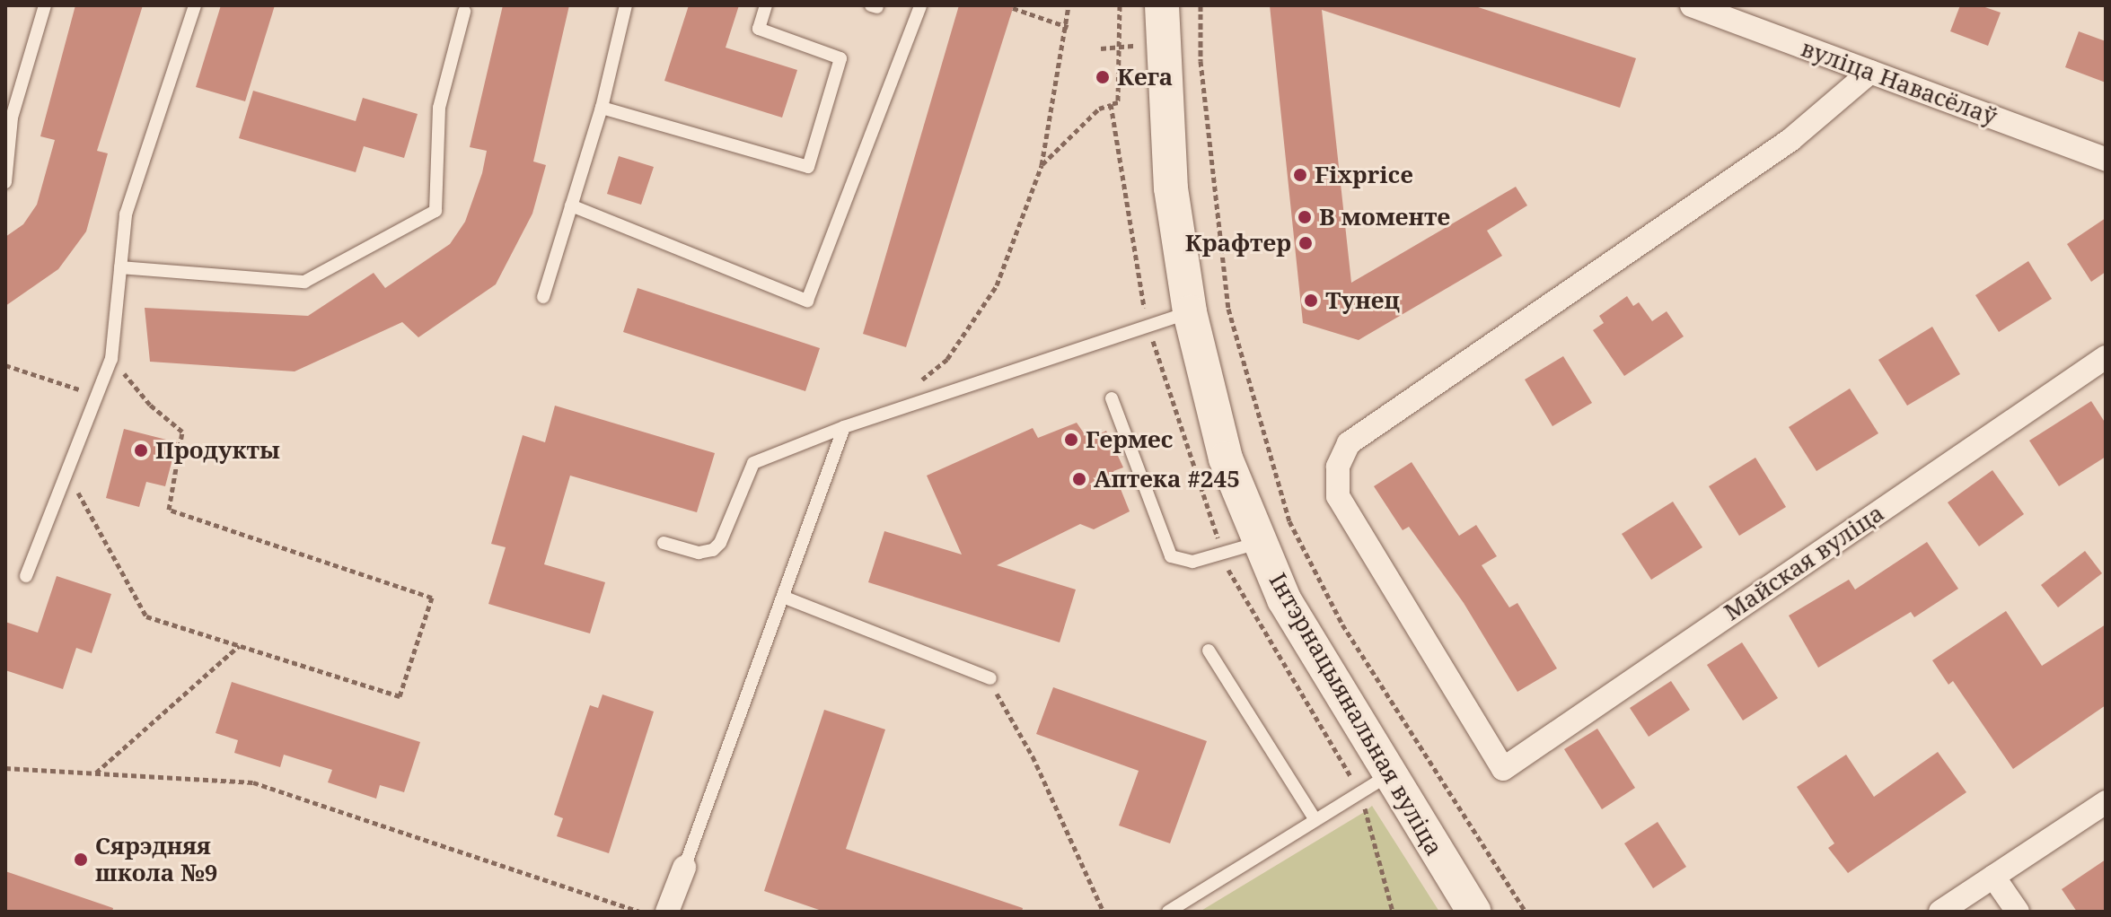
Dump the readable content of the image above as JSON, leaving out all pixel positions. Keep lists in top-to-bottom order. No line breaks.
{"streets":{"main road":["Інтэрнацыянальная вуліца"],"street":["вуліца Навасёлаў","Майская вуліца"]},"crossings":[["вуліца Навасёлаў","Майская вуліца"]],"places":["Кега","Fixprice","В моменте","Крафтер","Тунец","Гермес","Продукты","Аптека #245","Сярэдняя школа №9"]}
